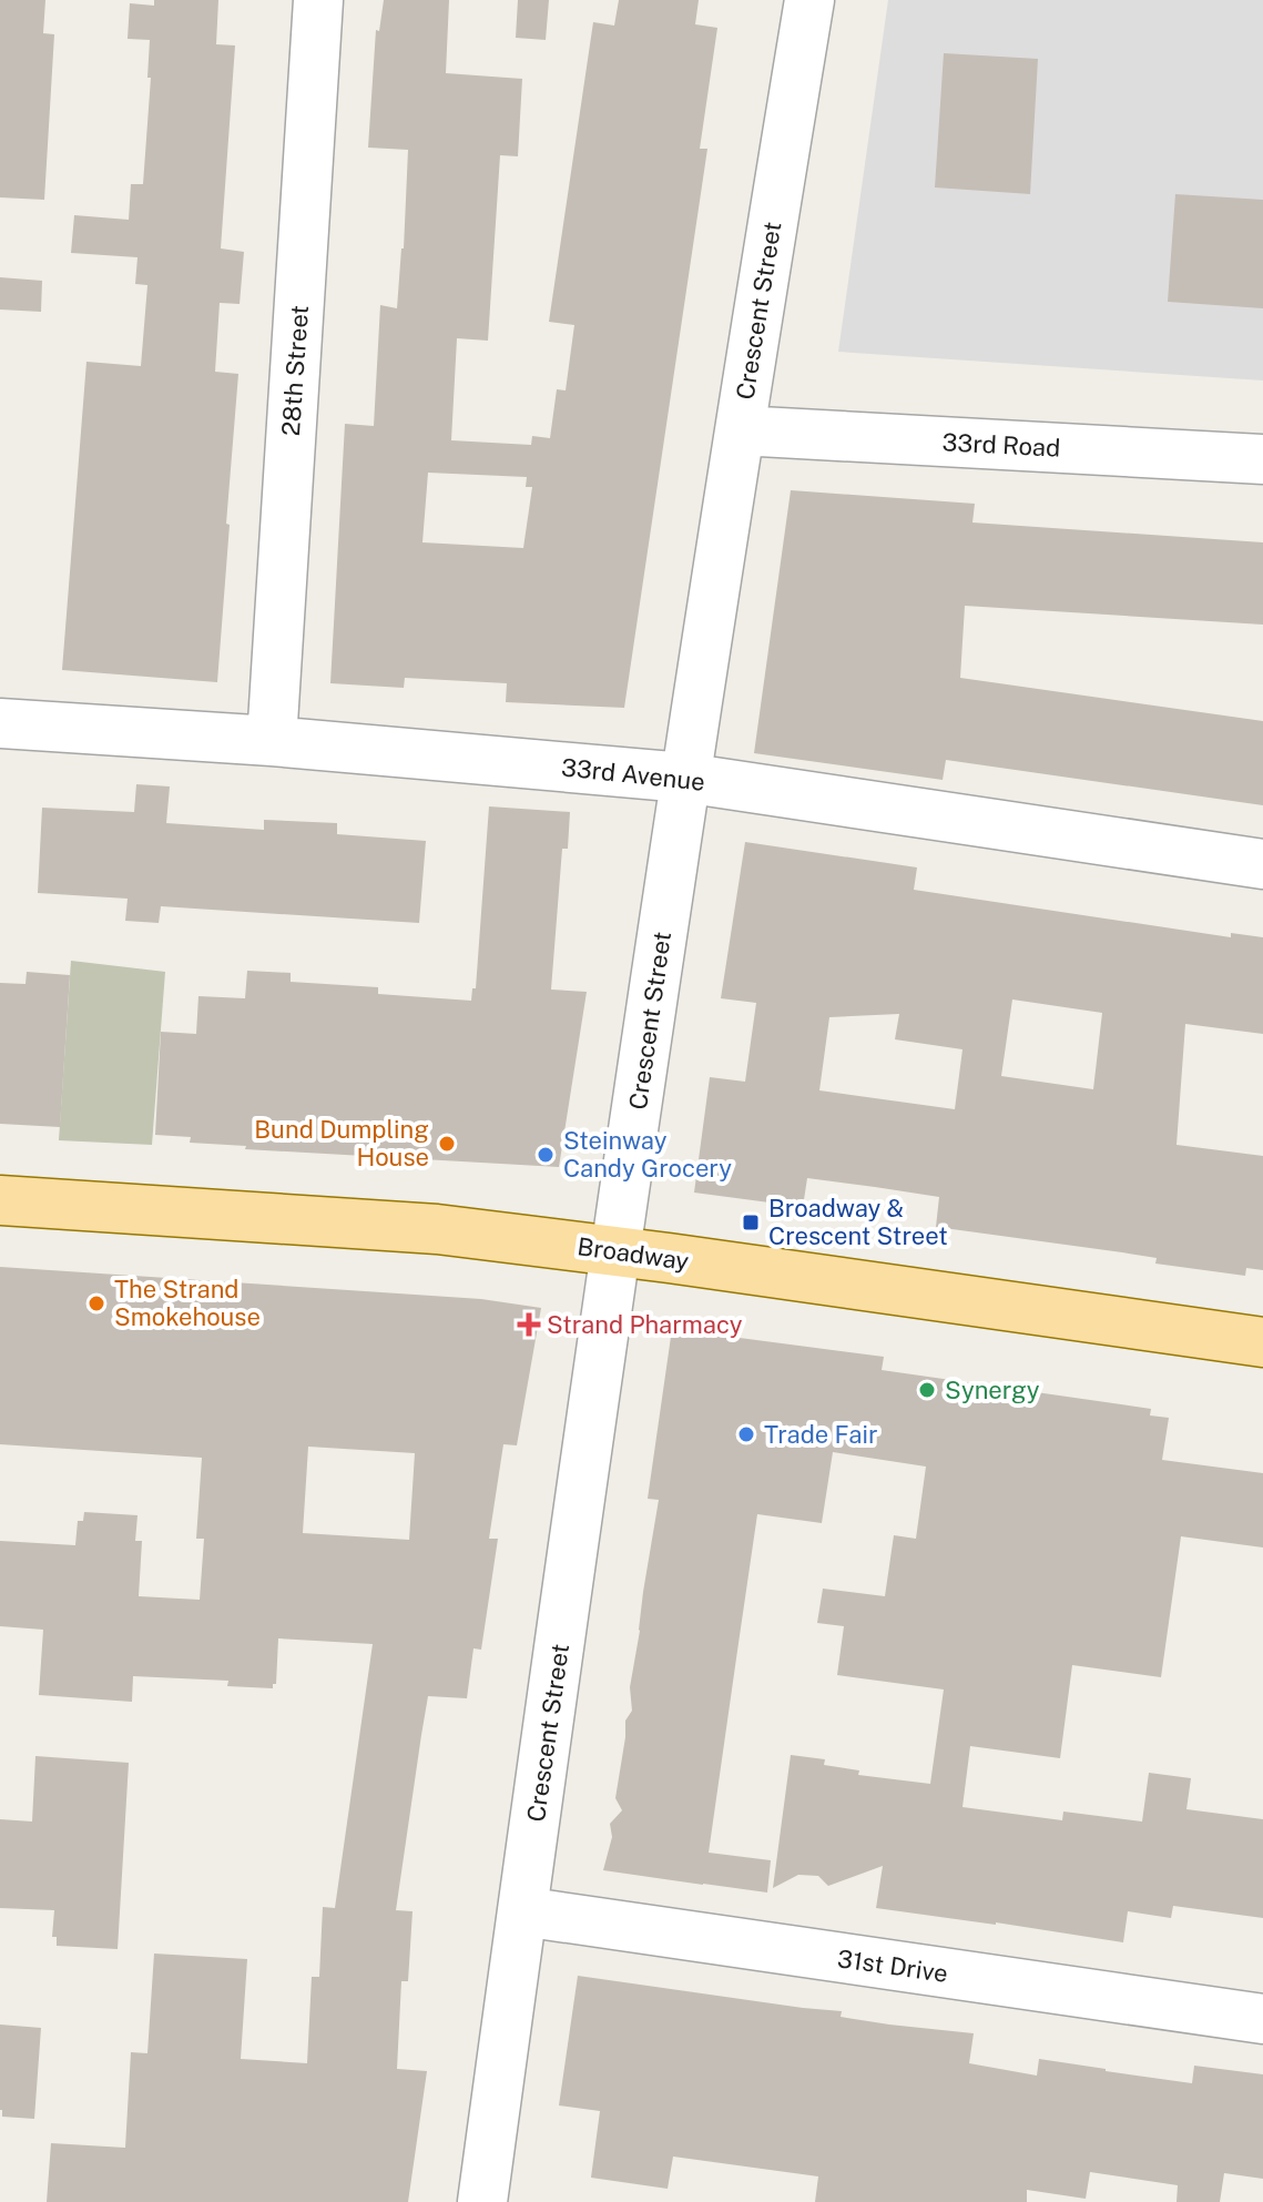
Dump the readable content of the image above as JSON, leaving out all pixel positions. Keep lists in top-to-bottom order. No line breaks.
{"streets":{"main road":["Broadway"],"street":["Crescent Street","28th Street","33rd Road","33rd Avenue","31st Drive"]},"crossings":[["Crescent Street","33rd Road"],["Crescent Street","33rd Avenue"],["Crescent Street","Broadway"],["Crescent Street","31st Drive"],["28th Street","33rd Avenue"]],"places":{"other":["Bund Dumpling House","Steinway Candy Grocery","The Strand Smokehouse","Synergy","Trade Fair"],"transit":["Broadway & Crescent Street"],"health":["Strand Pharmacy"]}}
